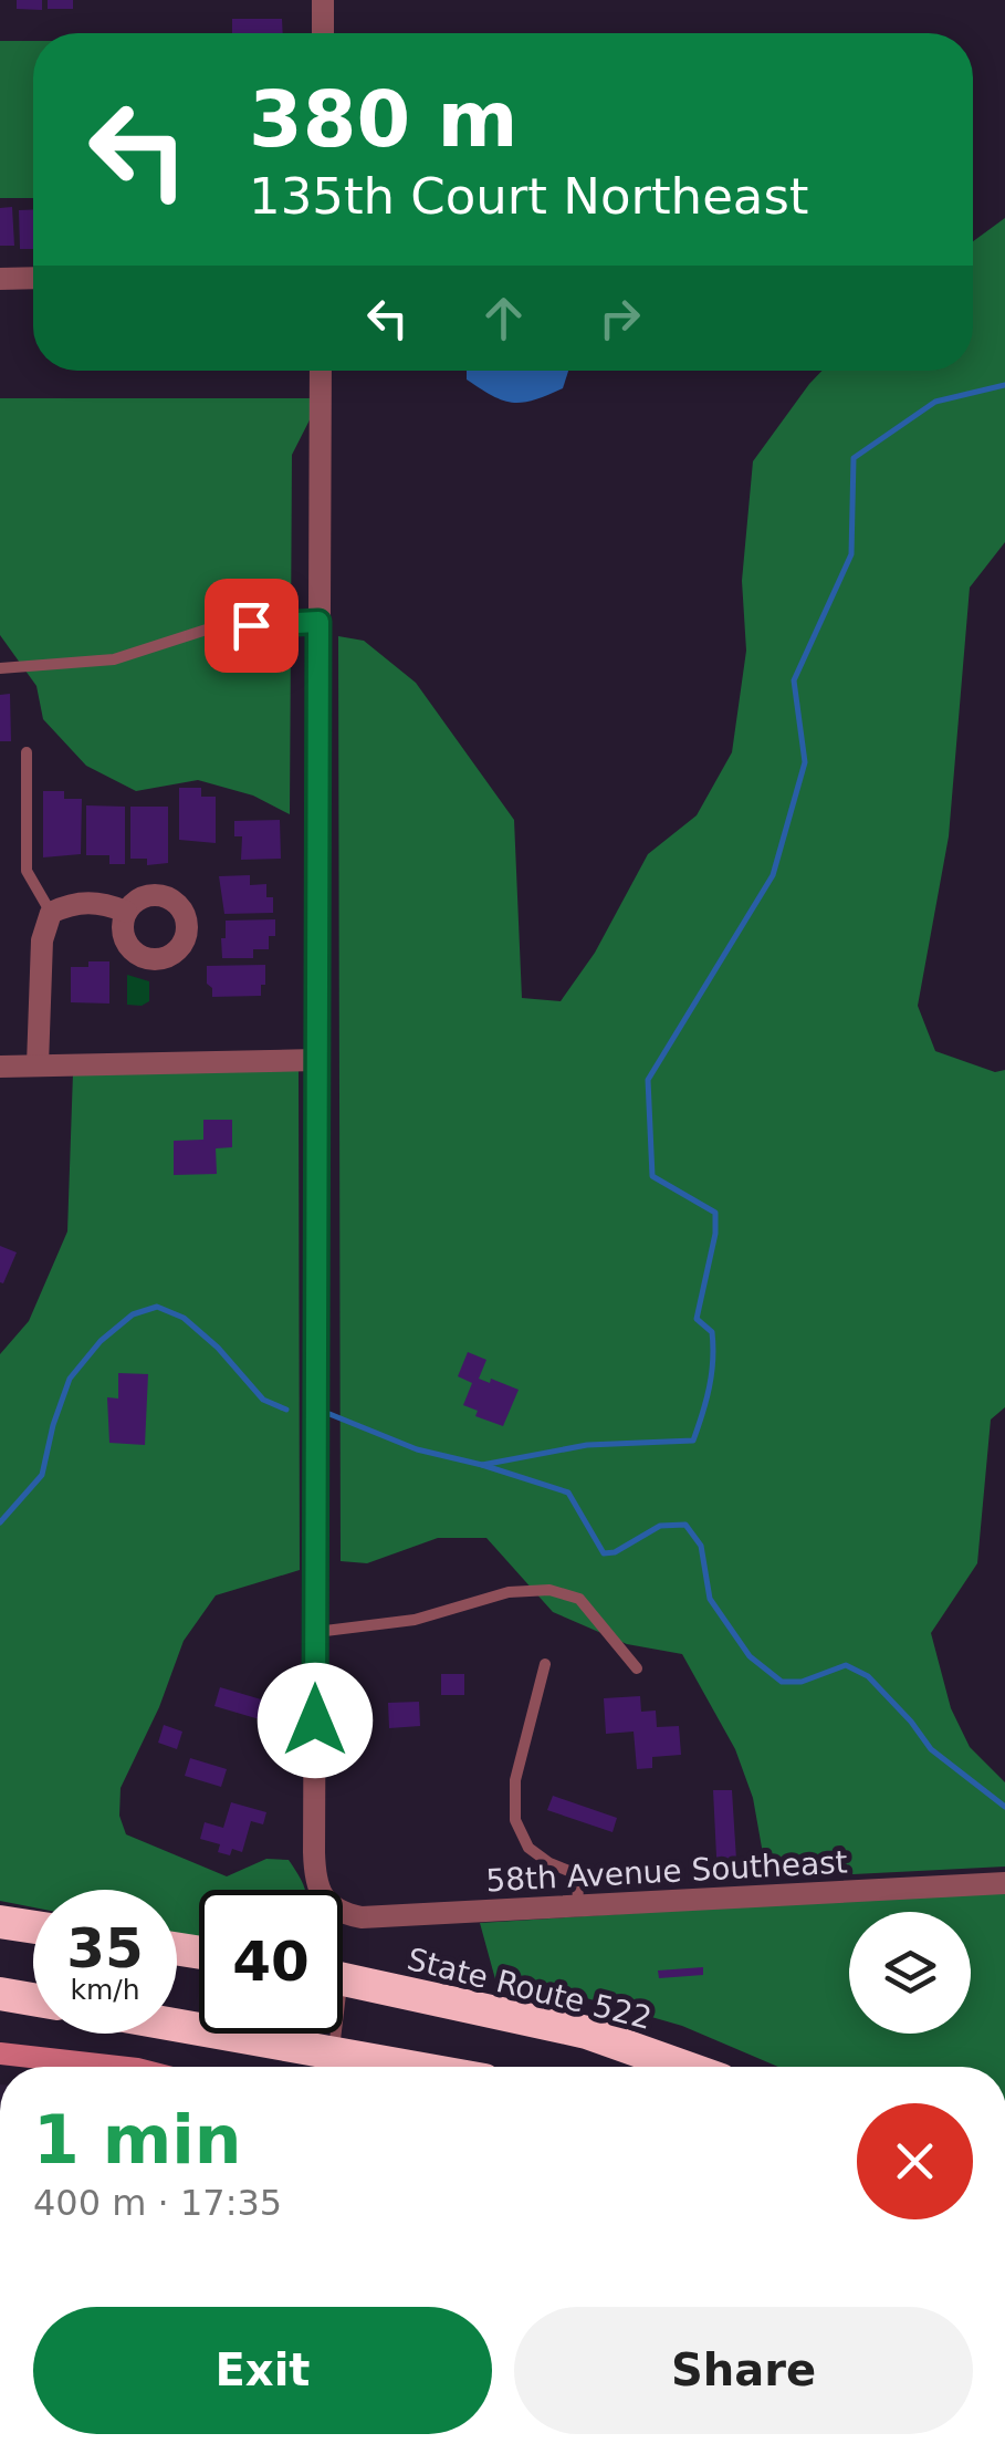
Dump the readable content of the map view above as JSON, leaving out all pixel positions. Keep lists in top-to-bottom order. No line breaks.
{"streets":{"highway":["State Route 522"],"street":["58th Avenue Southeast"]},"page":{"turn":["380 m","135th Court Northeast"],"speed":"35 km/h","limit":"40","heading":["1 min","400 m · 17:35"],"buttons":["Exit","Share"]}}
